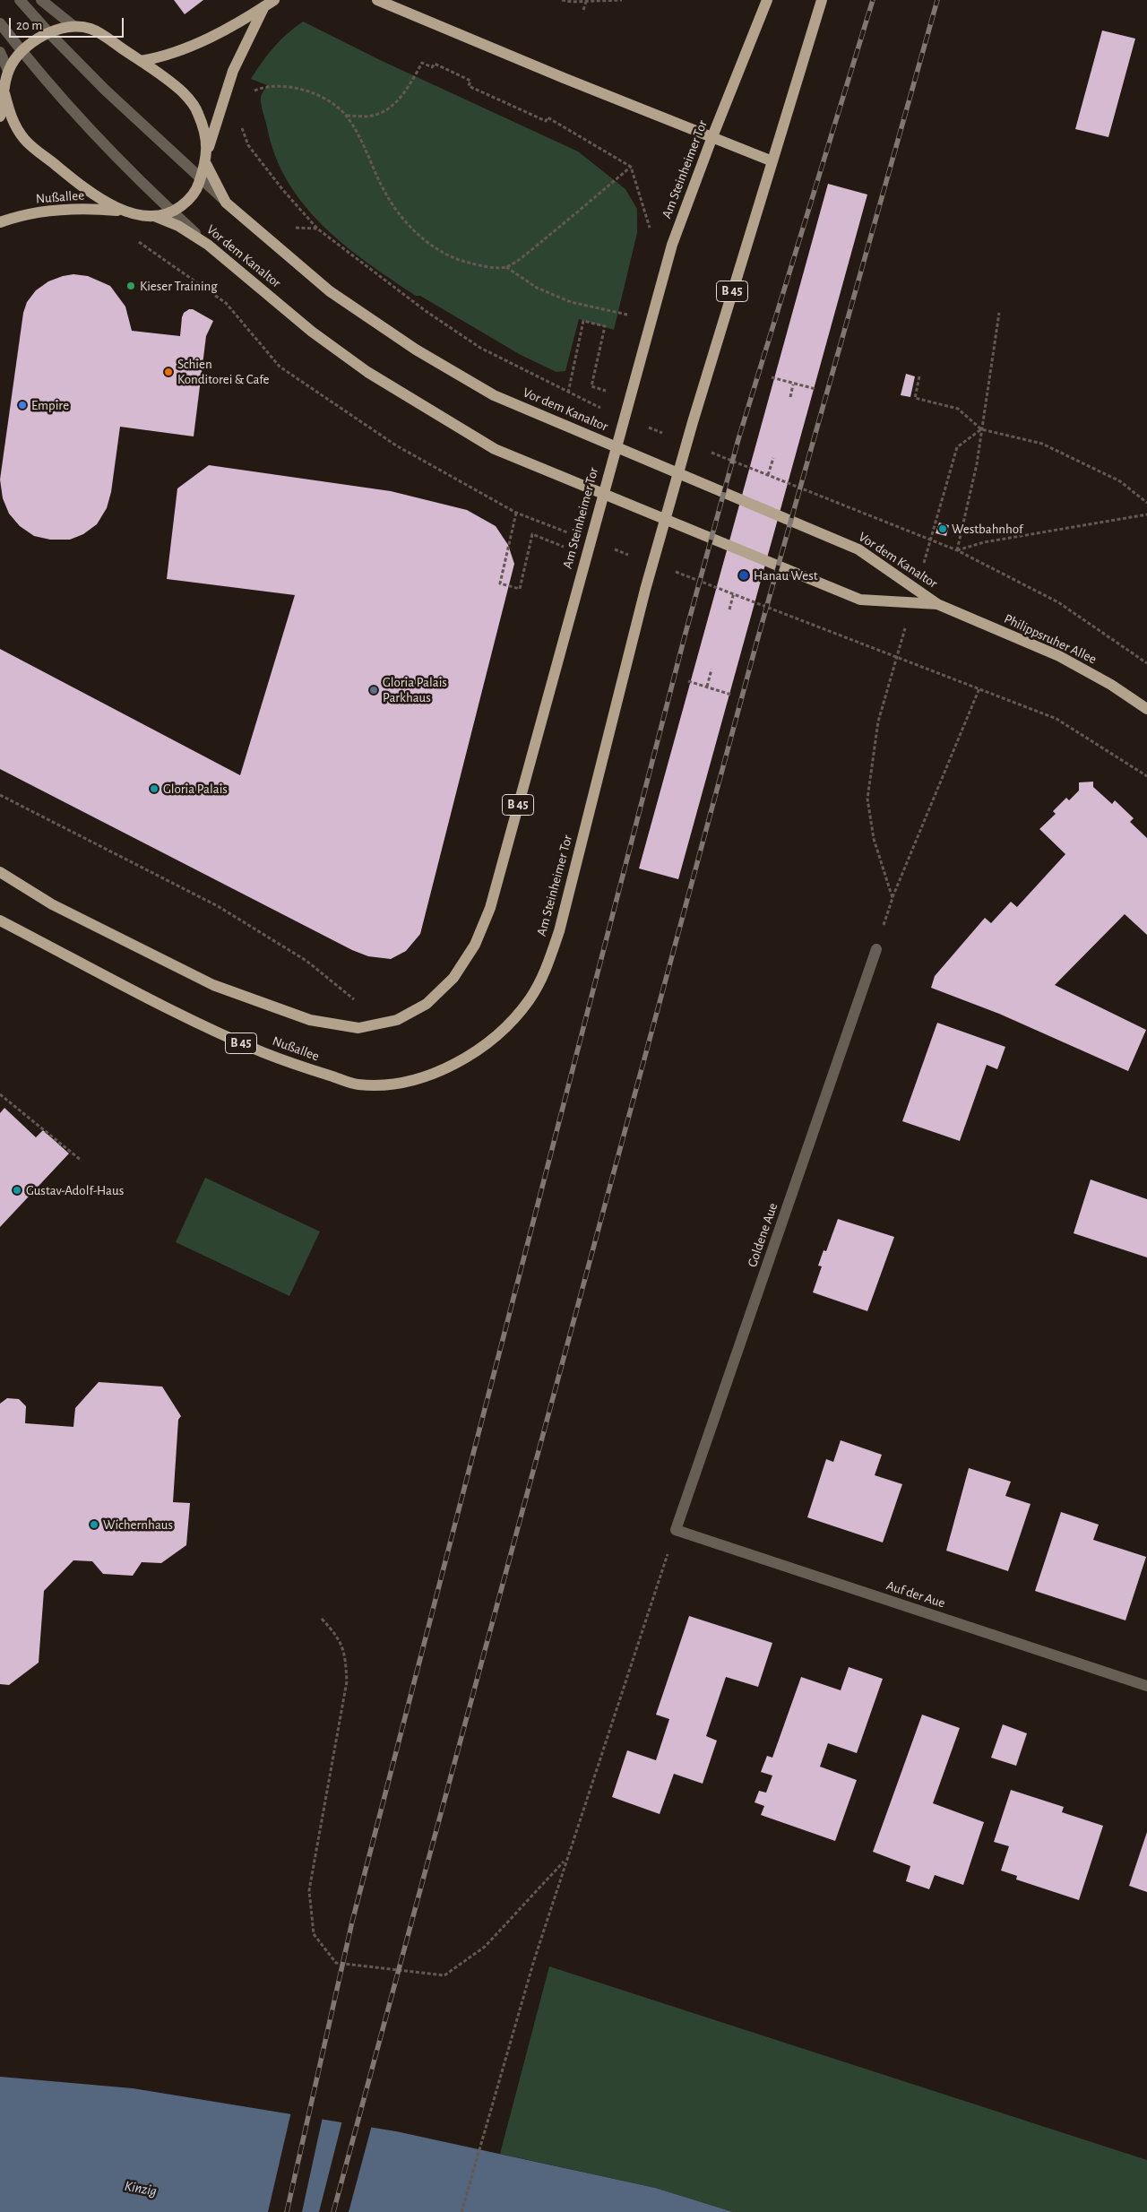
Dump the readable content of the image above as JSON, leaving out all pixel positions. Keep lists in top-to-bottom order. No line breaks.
{"streets":{"main road":["Am Steinheimer Tor","Nußallee","Vor dem Kanaltor","B 45","Philippsruher Allee"],"street":["Goldene Aue","Auf der Aue"]},"crossings":[["Am Steinheimer Tor","Nußallee"],["Nußallee","Vor dem Kanaltor"],["Vor dem Kanaltor","Philippsruher Allee"],["Goldene Aue","Auf der Aue"]],"water":["Kinzig"],"places":["Kieser Training","Schien Konditorei & Cafe","Empire","Westbahnhof","Hanau West","Gloria Palais Parkhaus","Gloria Palais","Gustav-Adolf-Haus","Wichernhaus"],"scale_bar":"20 m"}
